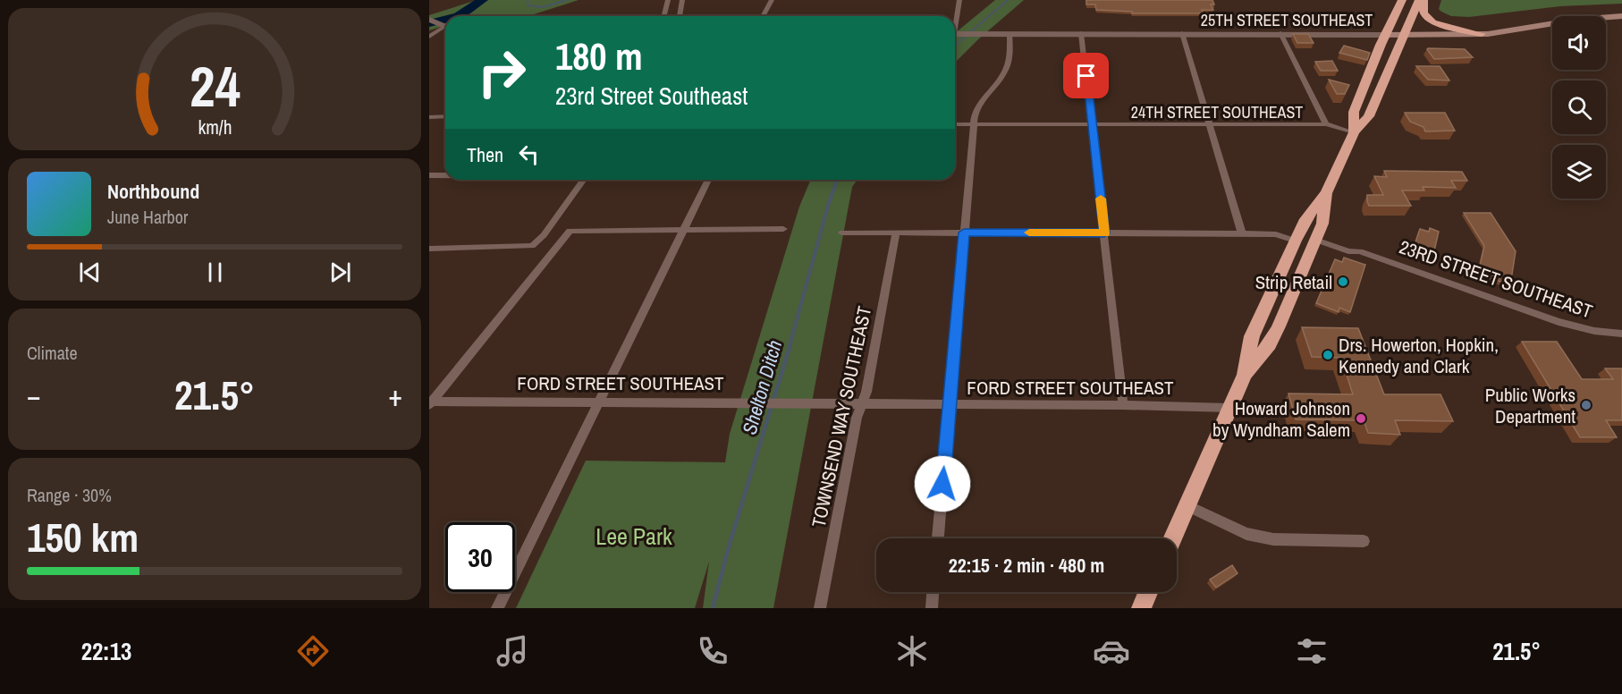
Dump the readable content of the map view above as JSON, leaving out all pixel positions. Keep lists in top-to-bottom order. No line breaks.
{"streets":{"main road":["25TH STREET SOUTHEAST"],"street":["24TH STREET SOUTHEAST","23RD STREET SOUTHEAST","FORD STREET SOUTHEAST","TOWNSEND WAY SOUTHEAST"]},"crossings":[["FORD STREET SOUTHEAST","TOWNSEND WAY SOUTHEAST"]],"water":["Shelton Ditch"],"parks":["Lee Park"],"places":["Strip Retail","Drs. Howerton, Hopkin, Kennedy and Clark","Public Works Department","Howard Johnson by Wyndham Salem"],"page":{"turn":["180 m","23rd Street Southeast"],"then":"Then","song":["Northbound","June Harbor"],"tile":["Climate",["Range · 30%","150 km"]],"heat":["−","21.5°","+"],"limit":"30","trip":"22:15 · 2 min · 480 m","tabs":["22:13","21.5°"],"gauge":["24","km/h"]}}
